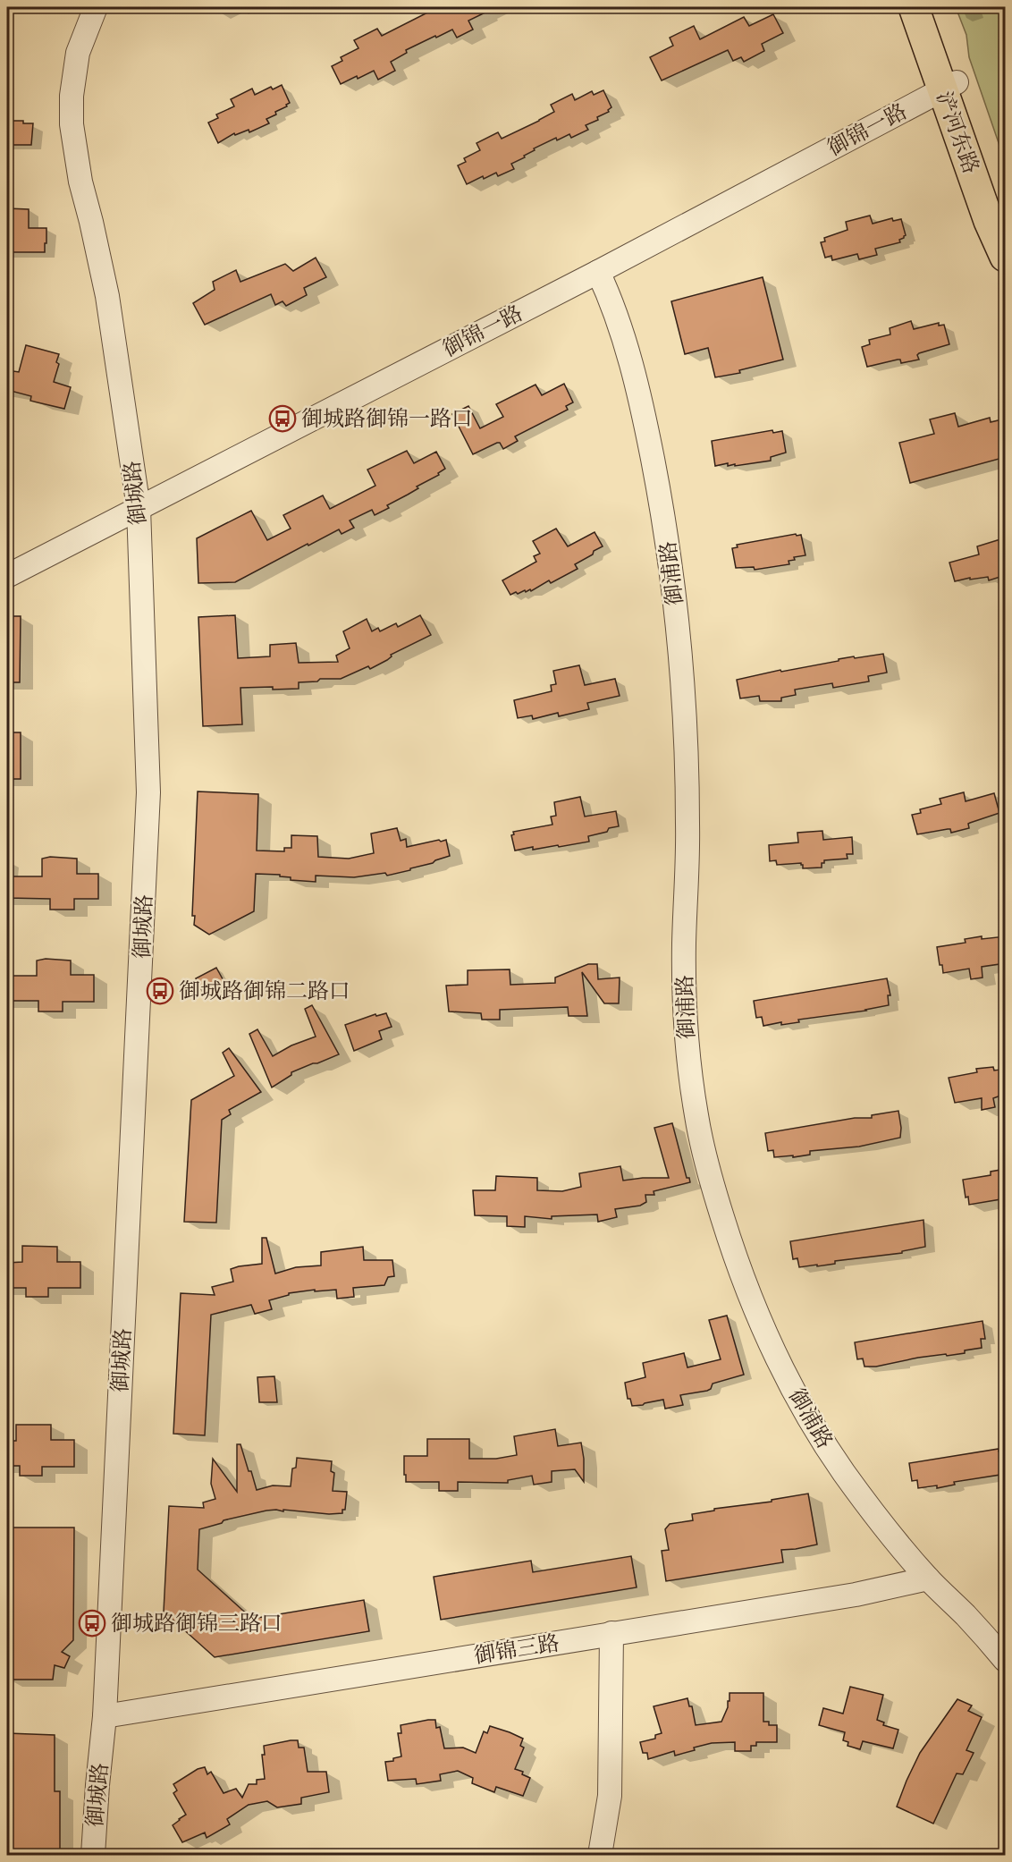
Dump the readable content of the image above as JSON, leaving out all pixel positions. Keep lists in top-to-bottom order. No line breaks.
{"streets":{"main road":["浐河东路"],"street":["御锦一路","御城路","御浦路","御锦三路"]},"crossings":[["御锦一路","浐河东路"],["御锦一路","御城路"],["御锦一路","御浦路"],["御城路","御锦三路"],["御浦路","御锦三路"]],"places":{"bus stop":["御城路御锦一路口","御城路御锦二路口","御城路御锦三路口"]}}
